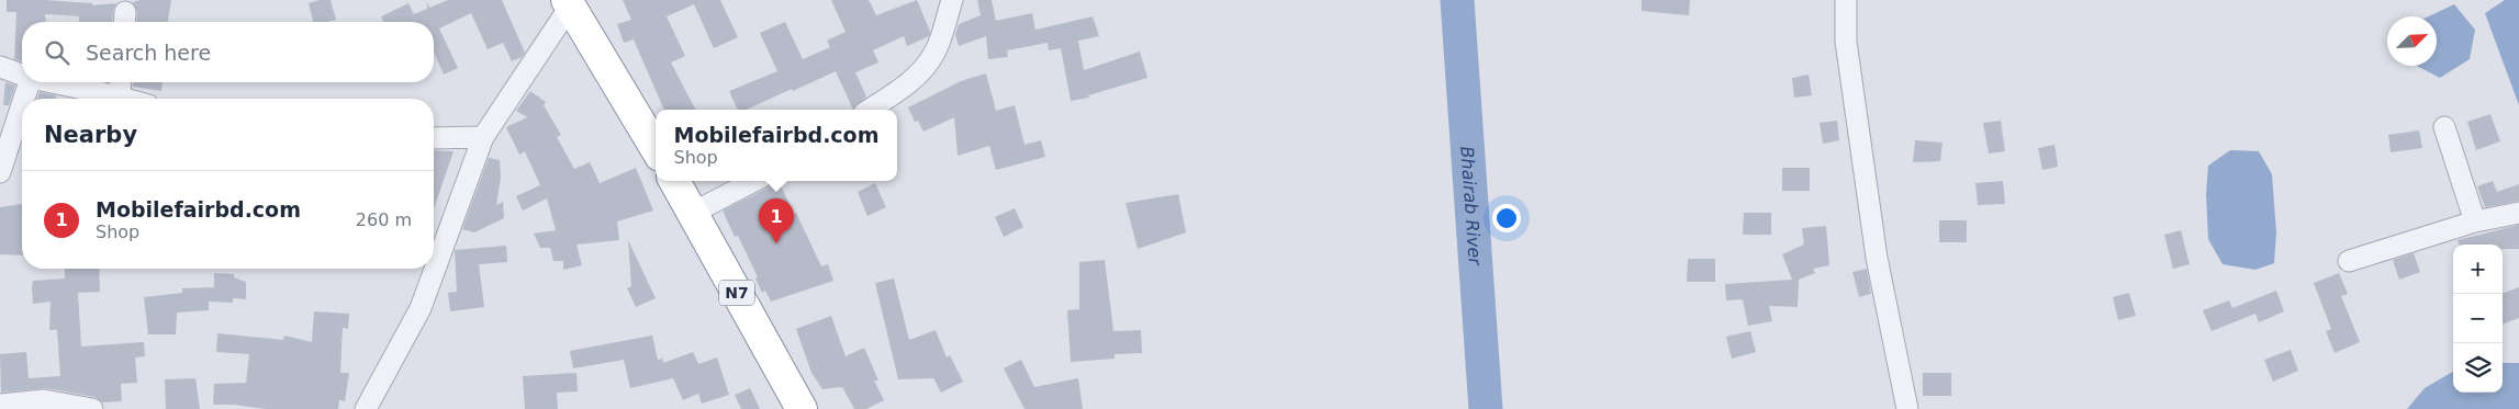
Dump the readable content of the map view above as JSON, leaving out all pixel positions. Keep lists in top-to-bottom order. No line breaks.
{"streets":{"highway":["N7"]},"water":["Bhairab River"],"north":"top right","page":{"search":"Search here","heading":"Nearby","popup":["Mobilefairbd.com","Shop"],"list":[{"mark":"1","name":"Mobilefairbd.com","note":"Shop","value":"260 m"}],"pins":"1","map_buttons":["+","−"]}}
